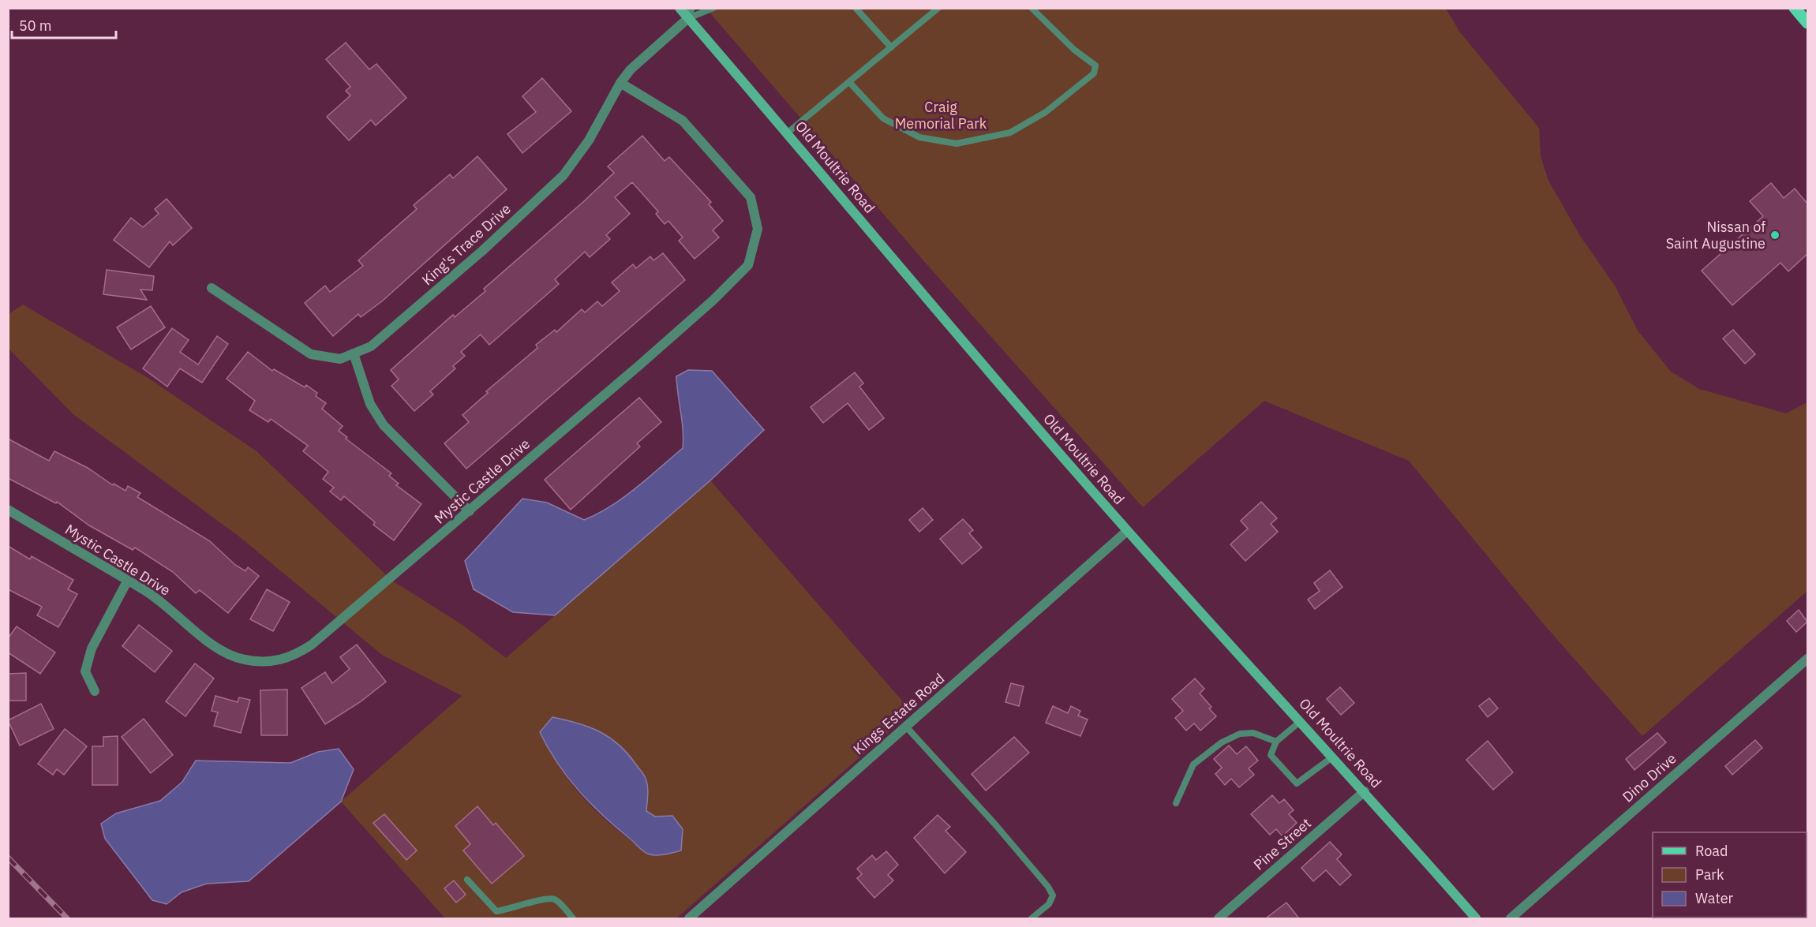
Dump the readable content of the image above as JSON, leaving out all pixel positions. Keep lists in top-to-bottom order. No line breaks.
{"streets":{"main road":["Old Moultrie Road"],"street":["King's Trace Drive","Mystic Castle Drive","Kings Estate Road","Dino Drive","Pine Street"]},"crossings":[["Old Moultrie Road","King's Trace Drive"],["Old Moultrie Road","Kings Estate Road"],["Old Moultrie Road","Pine Street"],["King's Trace Drive","Mystic Castle Drive"]],"parks":["Craig Memorial Park"],"places":["Nissan of Saint Augustine"],"legend":["Road","Park","Water"],"scale_bar":"50 m"}
